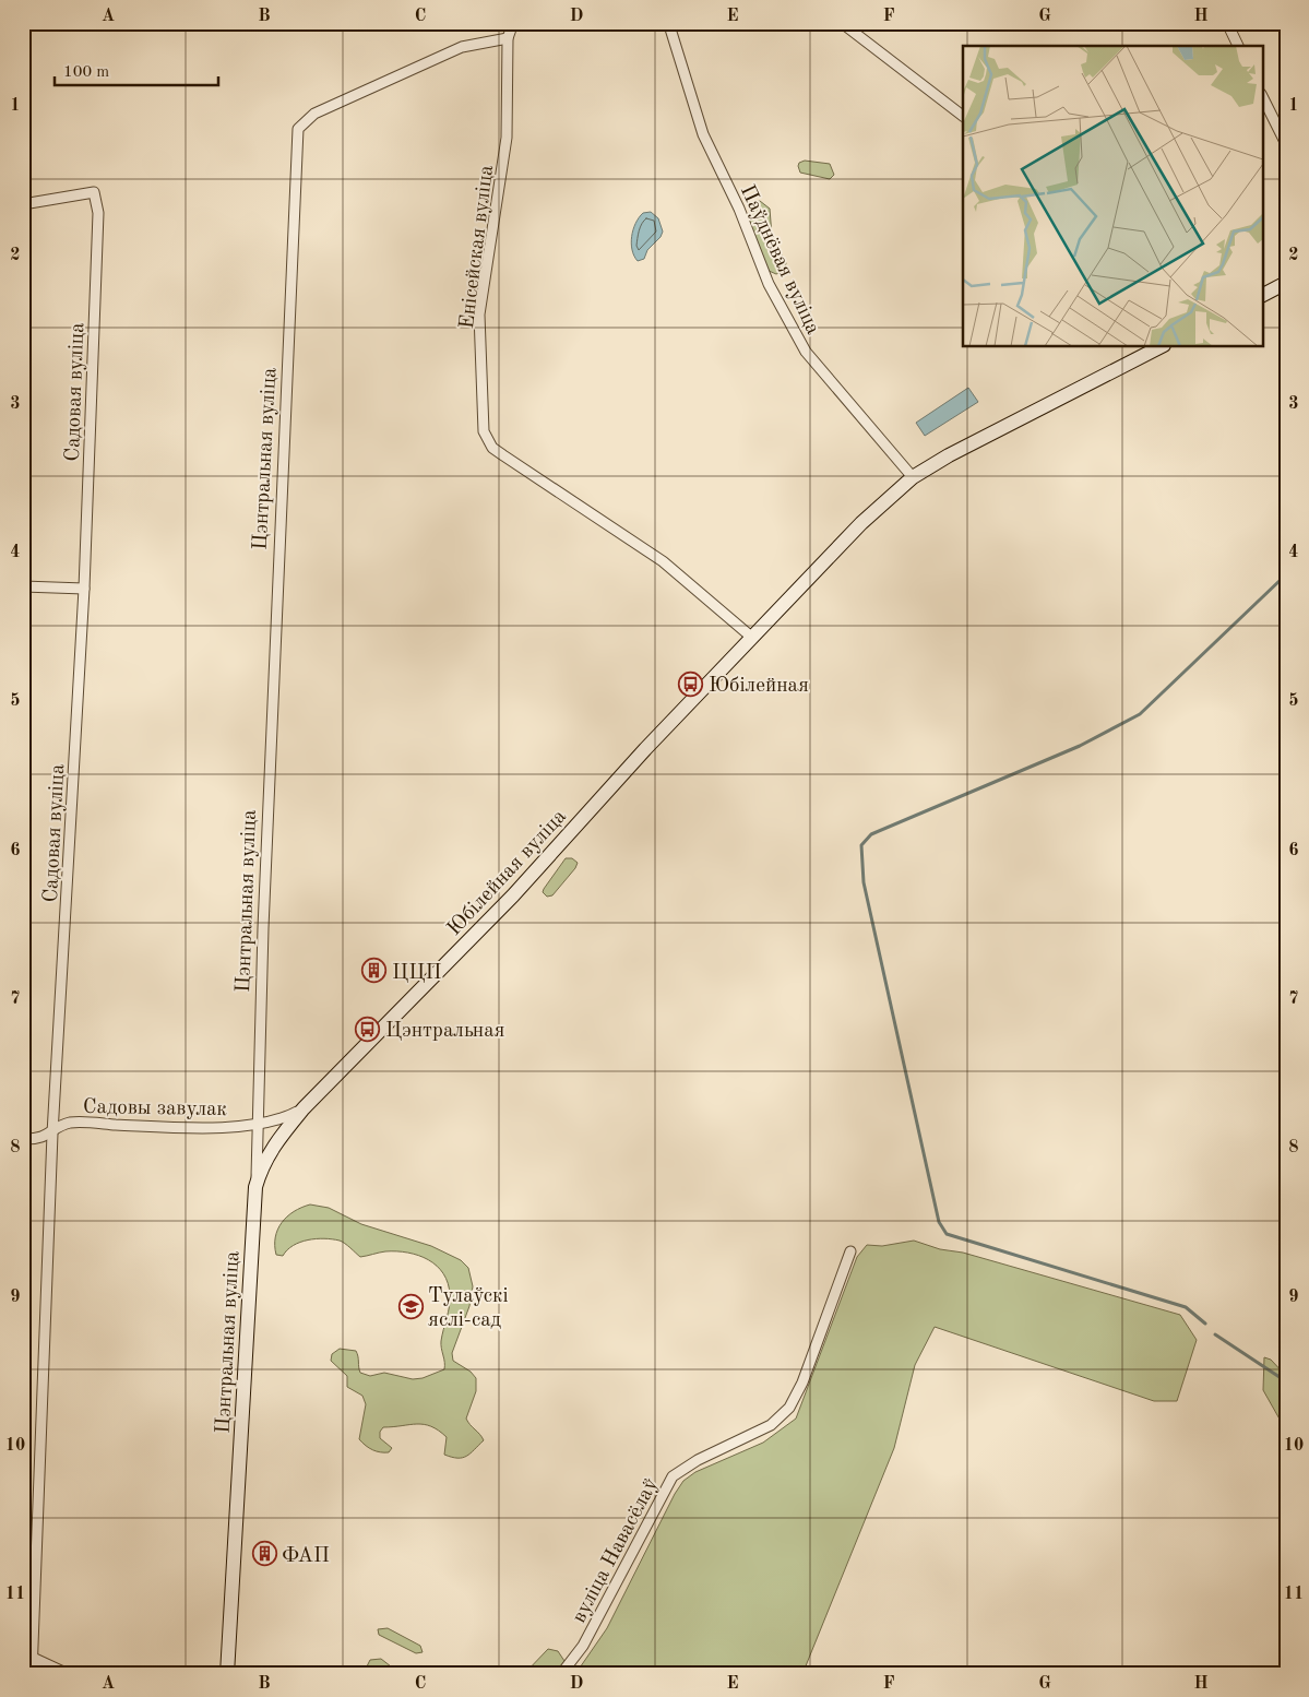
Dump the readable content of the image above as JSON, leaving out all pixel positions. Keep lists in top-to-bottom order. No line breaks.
{"streets":{"main road":["Цэнтральная вуліца","Юбілейная вуліца"],"street":["Енісейская вуліца","Паўднёвая вуліца","Садовая вуліца","Садовы завулак","вуліца Навасёлаў"]},"crossings":[["Енісейская вуліца","Цэнтральная вуліца"],["Енісейская вуліца","Юбілейная вуліца"],["Паўднёвая вуліца","Юбілейная вуліца"],["Садовая вуліца","Садовы завулак"],["Цэнтральная вуліца","Юбілейная вуліца"],["Цэнтральная вуліца","Садовы завулак"],["Юбілейная вуліца","Садовы завулак"]],"places":{"bus stop":["Юбілейная","Цэнтральная"],"building":["ЦЦП","ФАП"],"school or university":["Тулаўскі яслі-сад"]},"scale_bar":"100 m","grid":{"columns":["A","B","C","D","E","F","G","H"],"rows":["1","2","3","4","5","6","7","8","9","10","11"]}}
